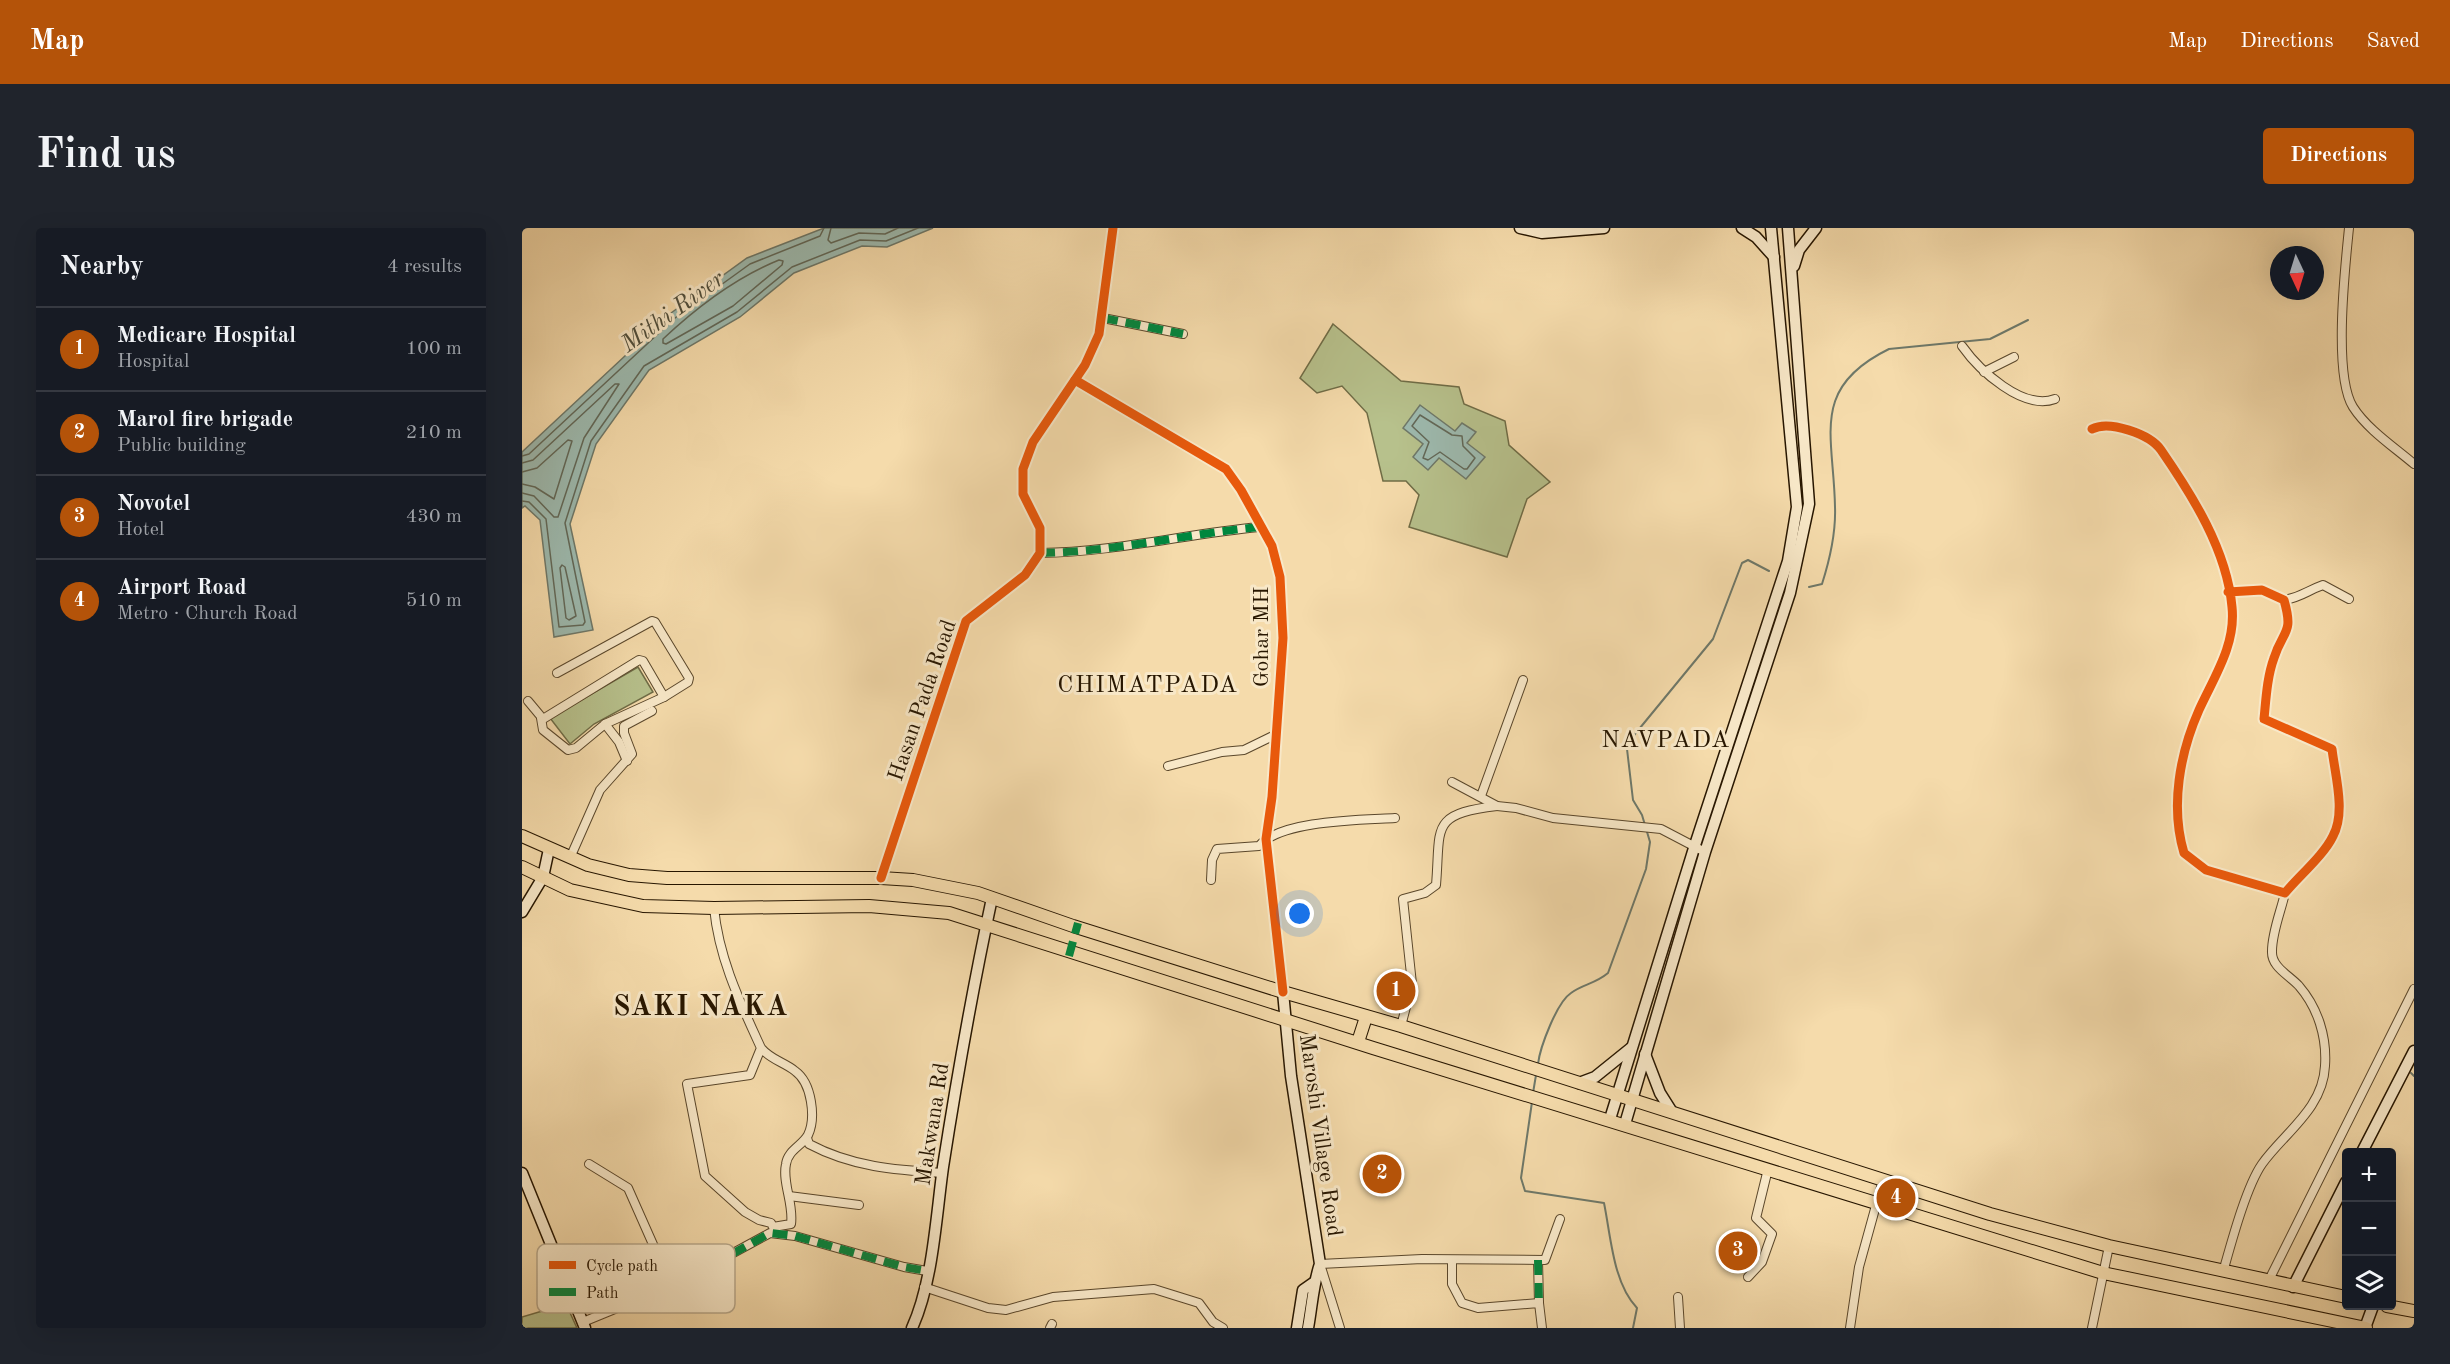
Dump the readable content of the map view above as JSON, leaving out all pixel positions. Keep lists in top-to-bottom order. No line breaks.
{"streets":{"main road":["Makwana Rd","Maroshi Village Road"],"street":["Gohar MH","Hasan Pada Road"]},"crossings":[["Gohar MH","Maroshi Village Road"]],"districts":["CHIMATPADA","NAVPADA","SAKI NAKA"],"water":["Mithi River"],"legend":["Cycle path","Path"],"north":"bottom","page":{"header":"Map","nav":["Map","Directions","Saved"],"buttons":"Directions","title":"Find us","heading":["Nearby","4 results"],"list":[{"mark":"1","name":"Medicare Hospital","note":"Hospital","value":"100 m"},{"mark":"2","name":"Marol fire brigade","note":"Public building","value":"210 m"},{"mark":"3","name":"Novotel","note":"Hotel","value":"430 m"},{"mark":"4","name":"Airport Road","note":"Metro · Church Road","value":"510 m"}],"pins":["1","2","4","3"],"map_buttons":["+","−"]}}
